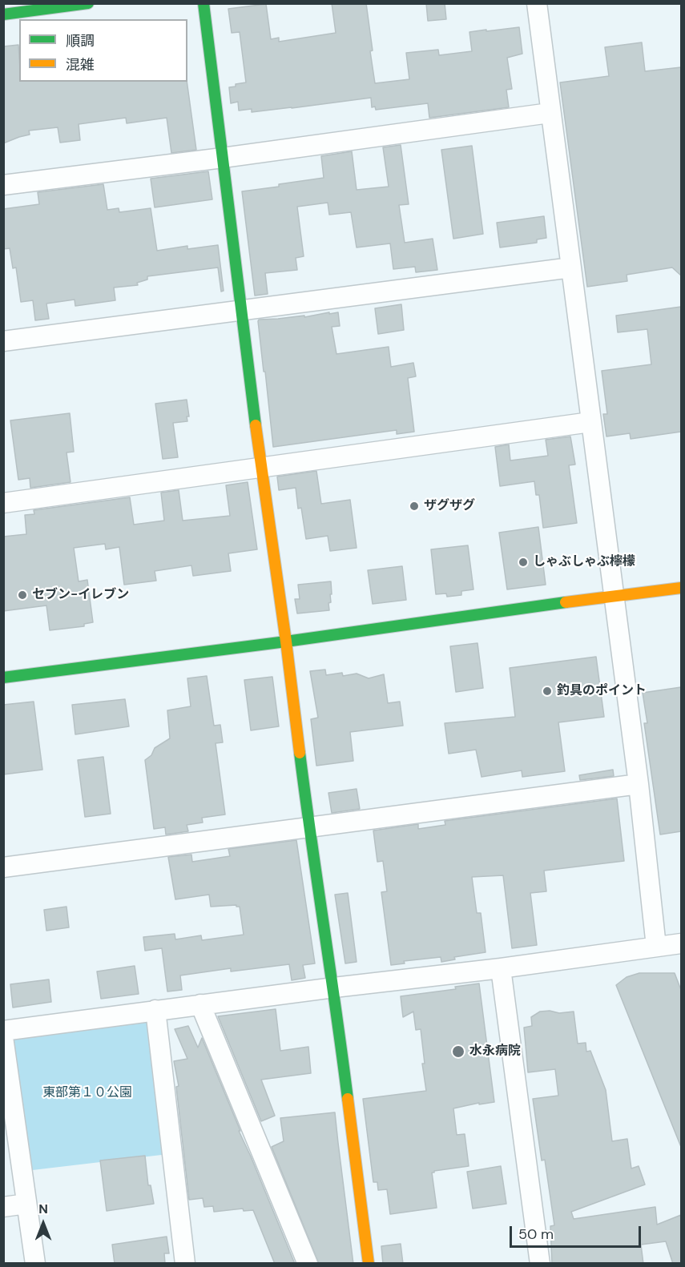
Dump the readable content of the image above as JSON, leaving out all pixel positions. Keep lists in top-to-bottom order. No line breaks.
{"parks":["東部第１０公園"],"places":["ザグザグ","しゃぶしゃぶ檸檬","セブン-イレブン","釣具のポイント","水永病院"],"legend":["順調","混雑"],"scale_bar":"50 m","north":"top"}
